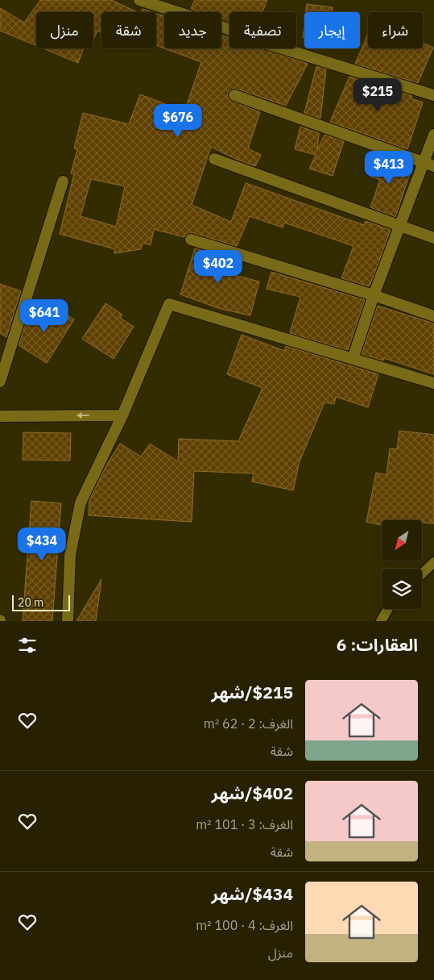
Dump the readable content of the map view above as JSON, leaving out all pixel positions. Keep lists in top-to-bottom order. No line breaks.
{"scale_bar":"20 m","north":"bottom left","page":{"chip":["شراء","إيجار","تصفية","جديد","شقة","منزل"],"price":["$215","$676","$413","$402","$641","$434"],"scale":"20 m","heading":"العقارات: 6","list":[{"name":"$215/شهر","note":"الغرف: 2 · 62 m² · شقة"},{"name":"$402/شهر","note":"الغرف: 3 · 101 m² · شقة"},{"name":"$434/شهر","note":"الغرف: 4 · 100 m² · منزل"}]}}
